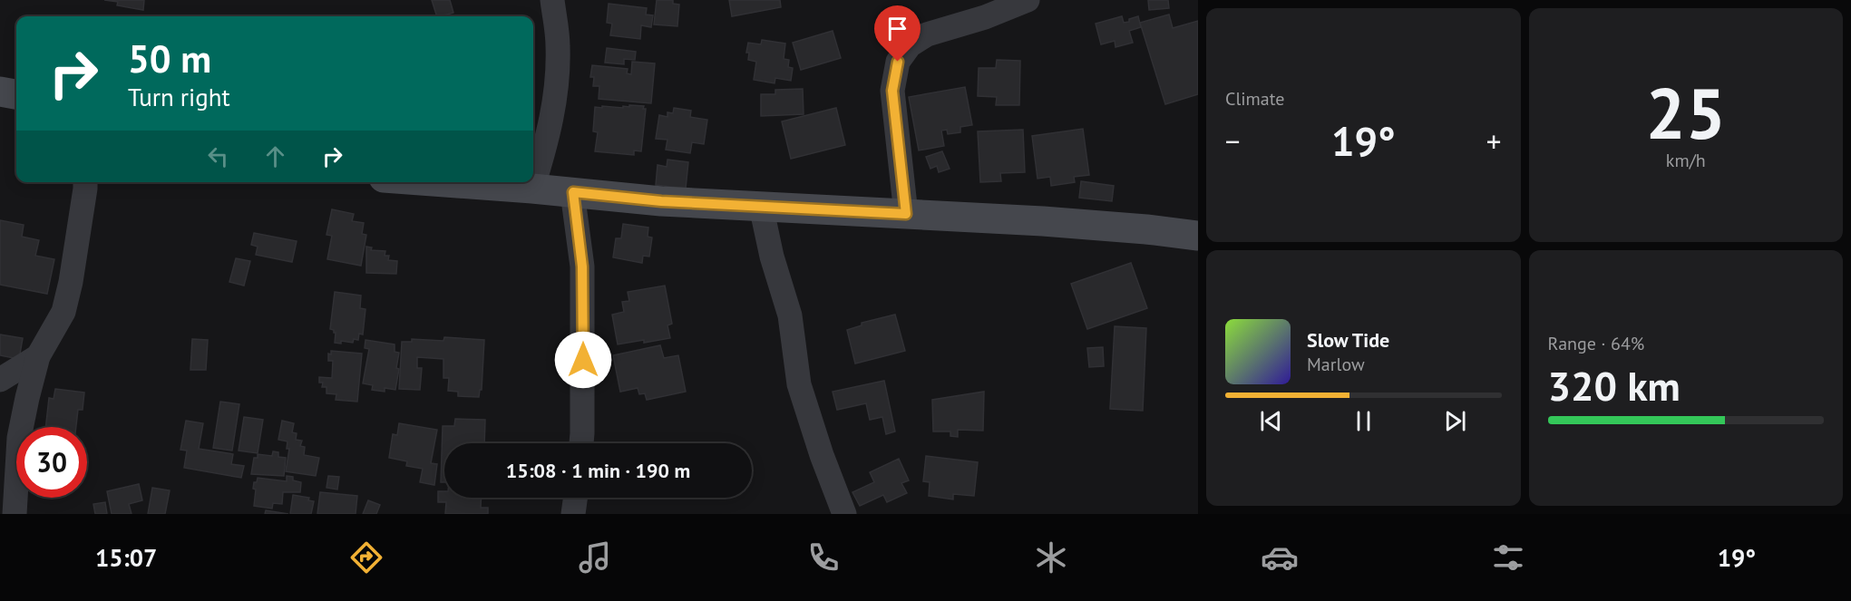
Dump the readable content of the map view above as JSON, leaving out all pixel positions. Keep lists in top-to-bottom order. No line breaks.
{"page":{"tile":["Climate",["25","km/h"],["Range · 64%","320 km"]],"turn":["50 m","Turn right"],"heat":["−","19°","+"],"song":["Slow Tide","Marlow"],"limit":"30","trip":"15:08 · 1 min · 190 m","tabs":["15:07","19°"]}}
